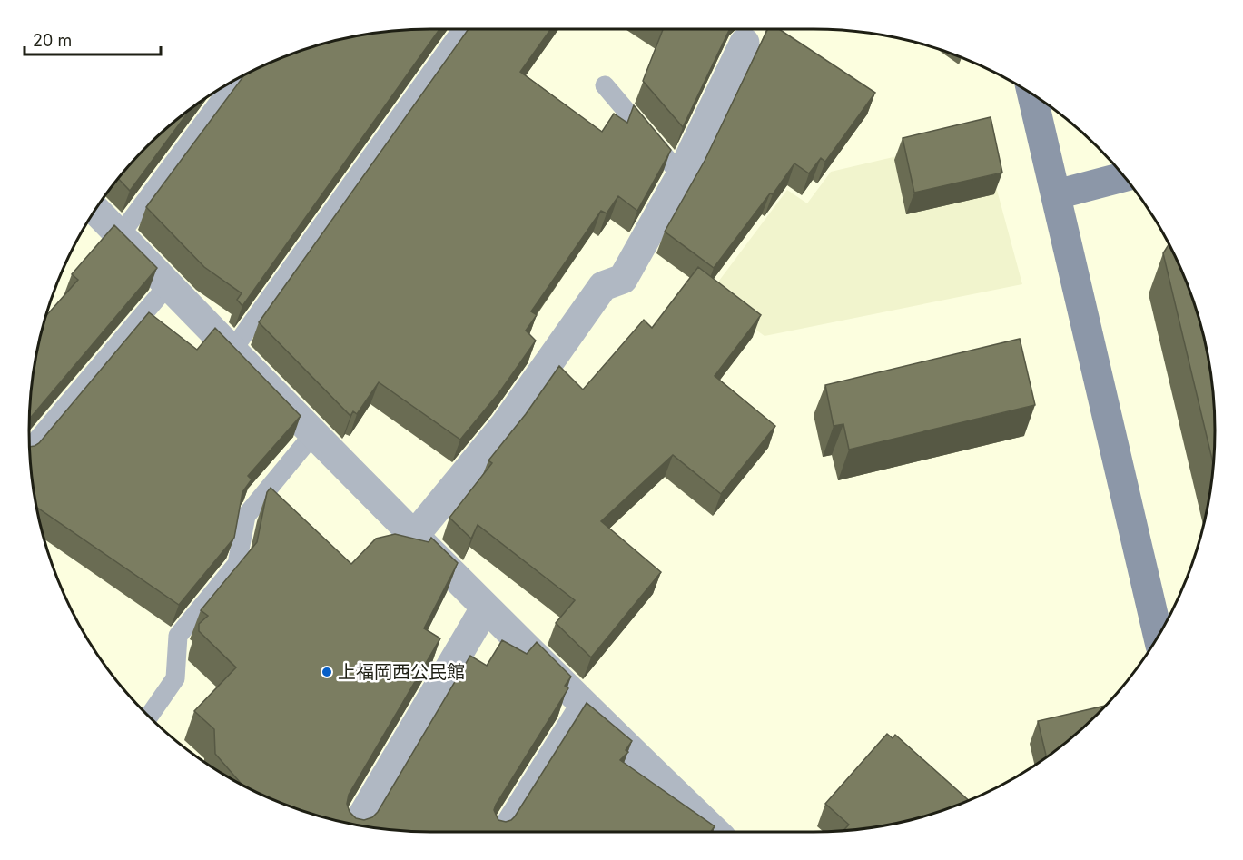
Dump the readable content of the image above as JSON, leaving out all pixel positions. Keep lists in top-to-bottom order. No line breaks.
{"places":["上福岡西公民館"],"scale_bar":"20 m"}
